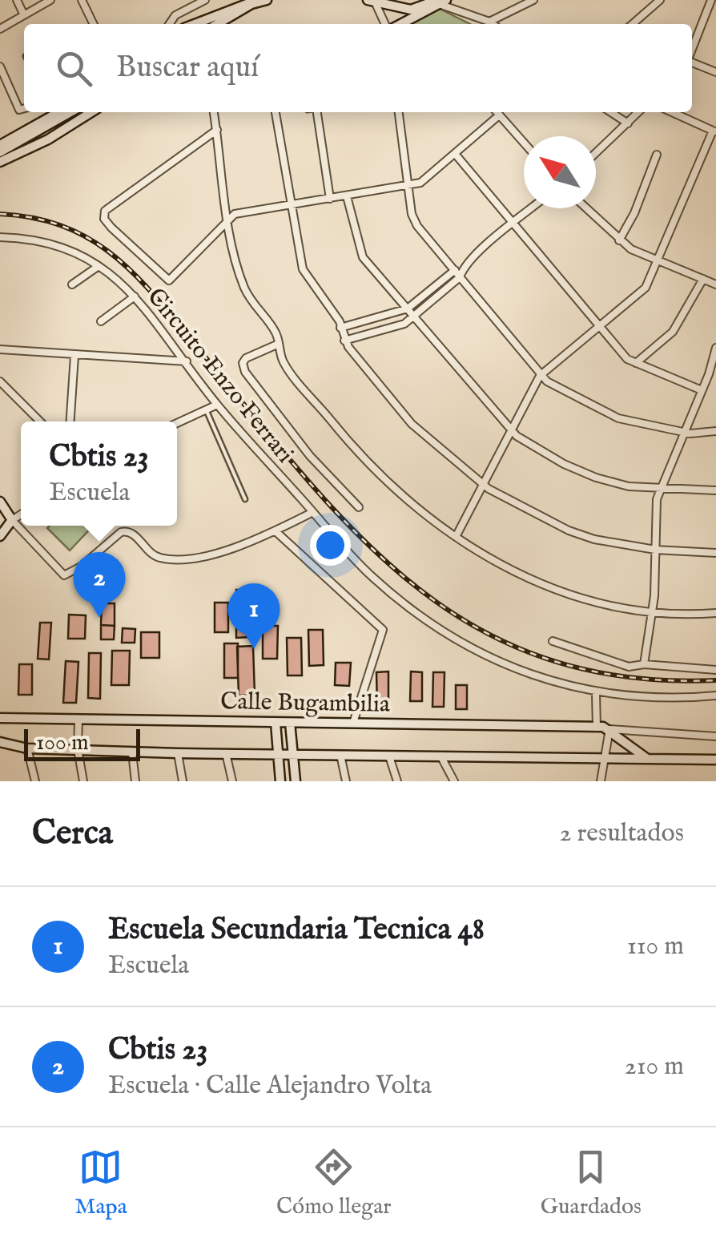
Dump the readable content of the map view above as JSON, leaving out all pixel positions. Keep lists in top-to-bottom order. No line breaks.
{"streets":{"street":["Circuito Enzo Ferrari","Calle Bugambilia"]},"scale_bar":"100 m","north":"top left","page":{"search":"Buscar aquí","popup":["Cbtis 23","Escuela"],"pins":["2","1"],"scale":"100 m","heading":["Cerca","2 resultados"],"list":[{"mark":"1","name":"Escuela Secundaria Tecnica 48","note":"Escuela","value":"110 m"},{"mark":"2","name":"Cbtis 23","note":"Escuela · Calle Alejandro Volta","value":"210 m"}],"nav":["Mapa","Cómo llegar","Guardados"]}}
